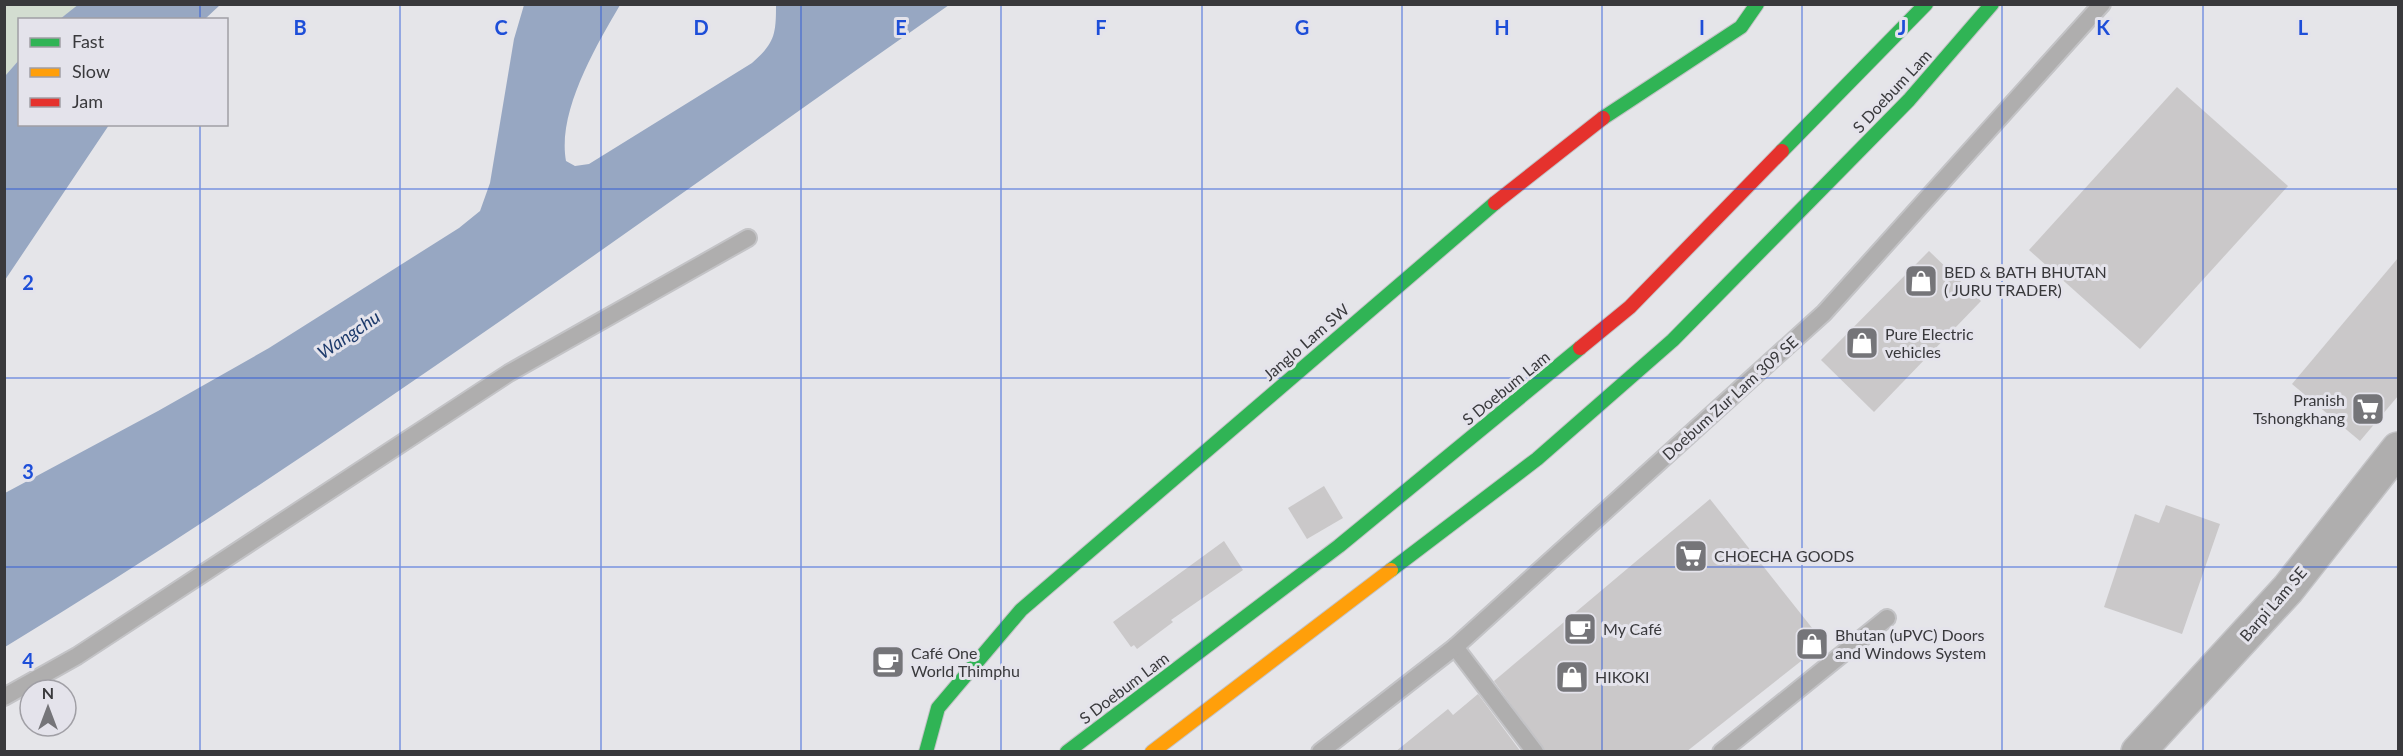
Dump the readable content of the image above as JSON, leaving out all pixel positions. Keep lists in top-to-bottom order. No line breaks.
{"streets":{"main road":["S Doebum Lam","Janglo Lam SW"],"street":["Barpi Lam SE"],"lane":["Doebum Zur Lam 309 SE"]},"water":["Wangchu"],"places":{"shop":["BED & BATH BHUTAN ( JURU TRADER)","Pure Electric vehicles","Bhutan (uPVC) Doors and Windows System","HIKOKI"],"supermarket":["Pranish Tshongkhang","CHOECHA GOODS"],"cafe":["My Café","Café One World Thimphu"]},"legend":["Fast","Slow","Jam"],"north":"top","grid":{"columns":["B","C","D","E","F","G","H","I","J","K","L"],"rows":["2","3","4"]}}
